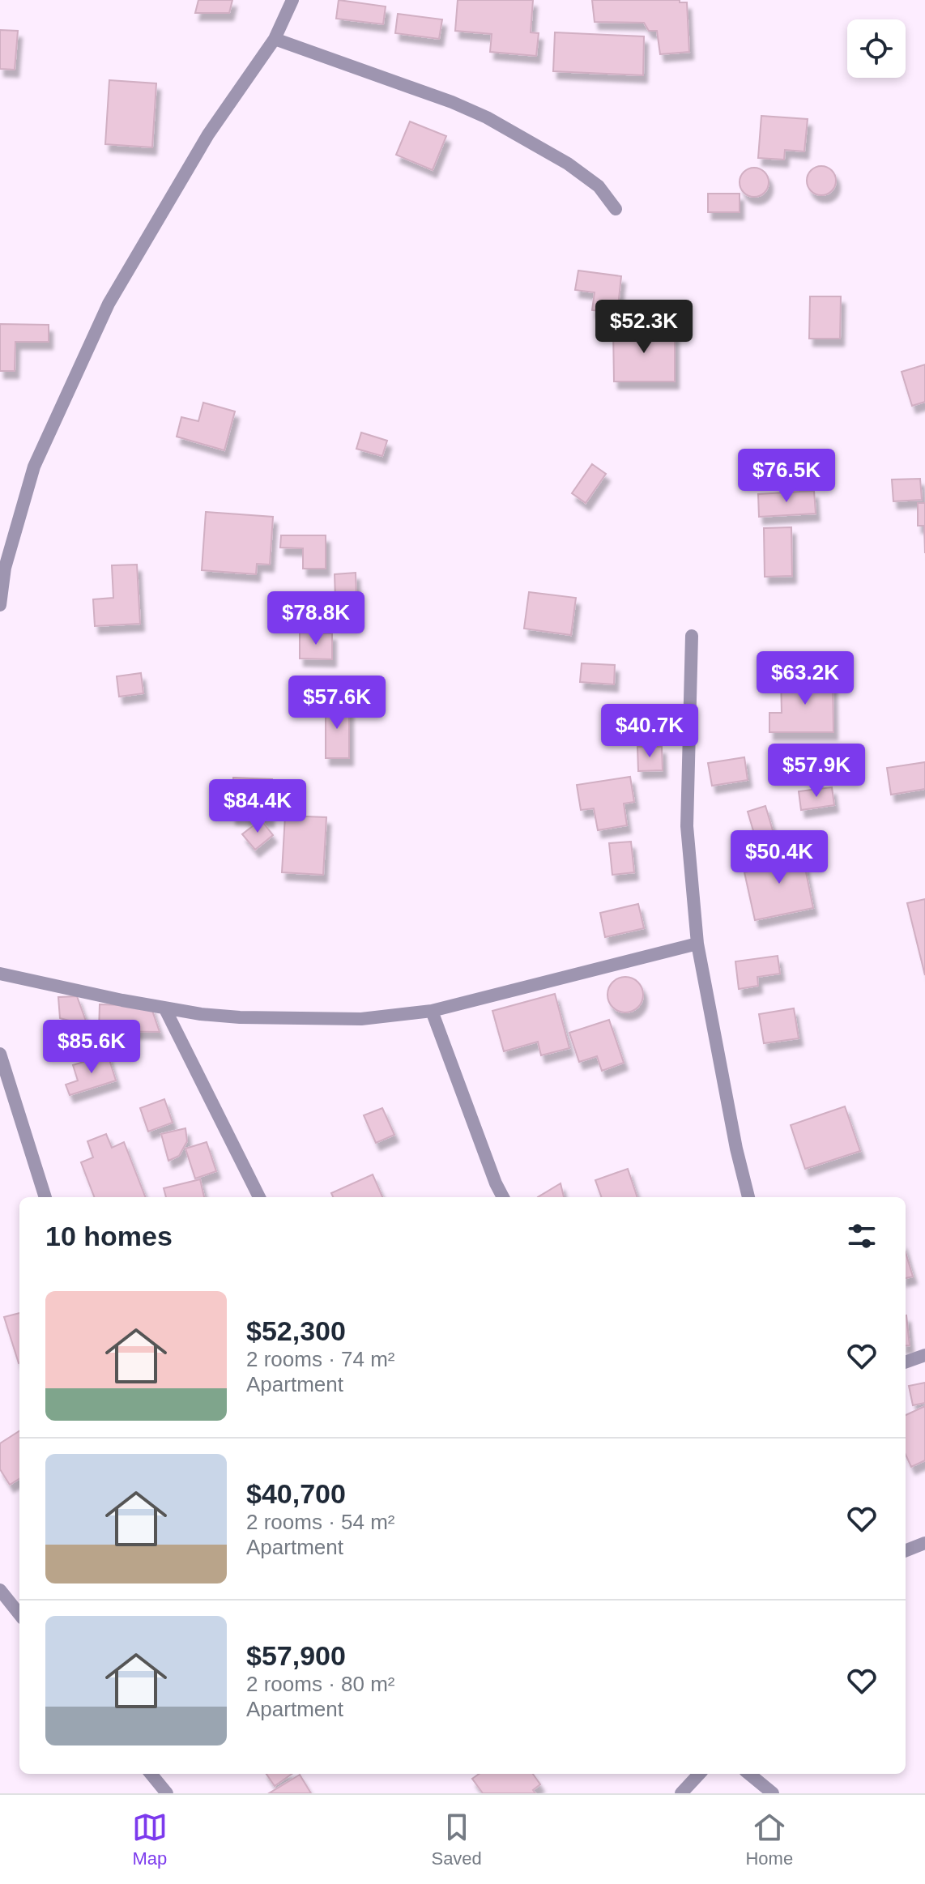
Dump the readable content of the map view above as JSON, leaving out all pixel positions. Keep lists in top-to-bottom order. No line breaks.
{"page":{"price":["$52.3K","$76.5K","$78.8K","$63.2K","$57.6K","$40.7K","$57.9K","$84.4K","$50.4K","$85.6K"],"heading":"10 homes","list":[{"name":"$52,300","note":"2 rooms · 74 m² · Apartment"},{"name":"$40,700","note":"2 rooms · 54 m² · Apartment"},{"name":"$57,900","note":"2 rooms · 80 m² · Apartment"}],"tabs":["Map","Saved","Home"]}}
